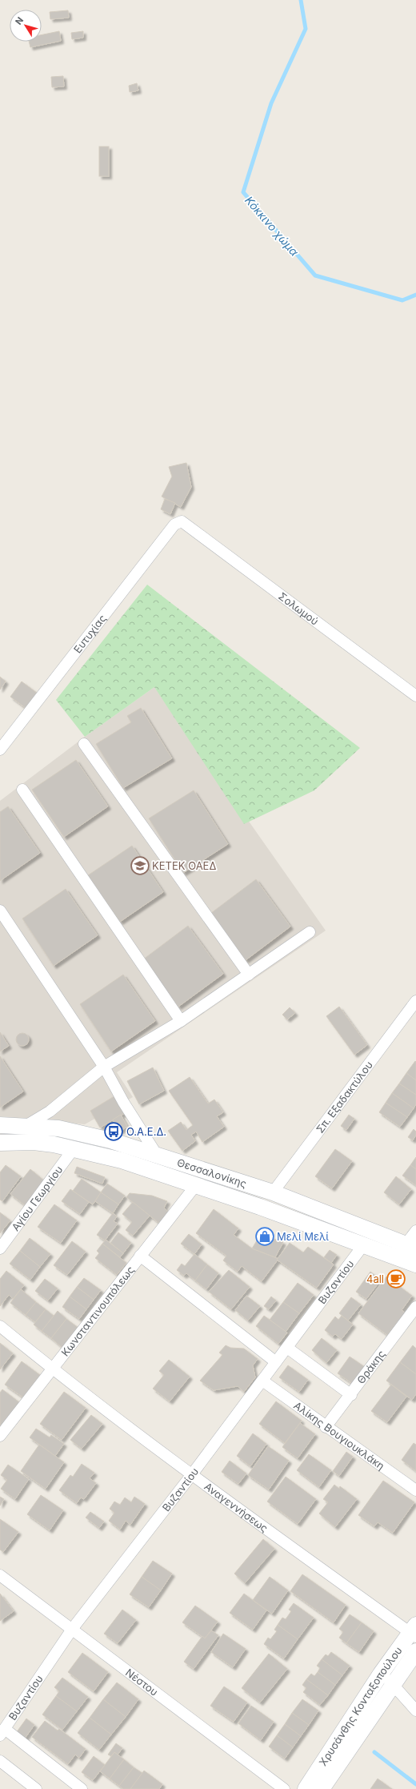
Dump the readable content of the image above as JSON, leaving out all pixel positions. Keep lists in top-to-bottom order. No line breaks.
{"streets":{"main road":["Θεσσαλονίκης","Χρυσάνθης Κονταξοπούλου"],"street":["Σολωμού","Ευτυχίας","Σπ. Εξαδακτύλου","Αγίου Γεωργίου","Βυζαντίου","Κωνσταντινουπόλεως","Θράκης","Αλίκης Βουγιουκλάκη","Αναγεννήσεως","Νέστου"]},"crossings":[["Σολωμού","Ευτυχίας"],["Σπ. Εξαδακτύλου","Θεσσαλονίκης"],["Θεσσαλονίκης","Αγίου Γεωργίου"],["Θεσσαλονίκης","Βυζαντίου"],["Θεσσαλονίκης","Κωνσταντινουπόλεως"],["Βυζαντίου","Αλίκης Βουγιουκλάκη"],["Βυζαντίου","Αναγεννήσεως"],["Βυζαντίου","Νέστου"],["Κωνσταντινουπόλεως","Αναγεννήσεως"],["Θράκης","Αλίκης Βουγιουκλάκη"],["Αναγεννήσεως","Χρυσάνθης Κονταξοπούλου"]],"water":["Κόκκινο χώμα"],"places":{"school or university":["ΚΕΤΕΚ ΟΑΕΔ"],"bus stop":["Ο.Α.Ε.Δ."],"shop":["Μελί Μελί"],"cafe":["4all"]},"north":"top left"}
